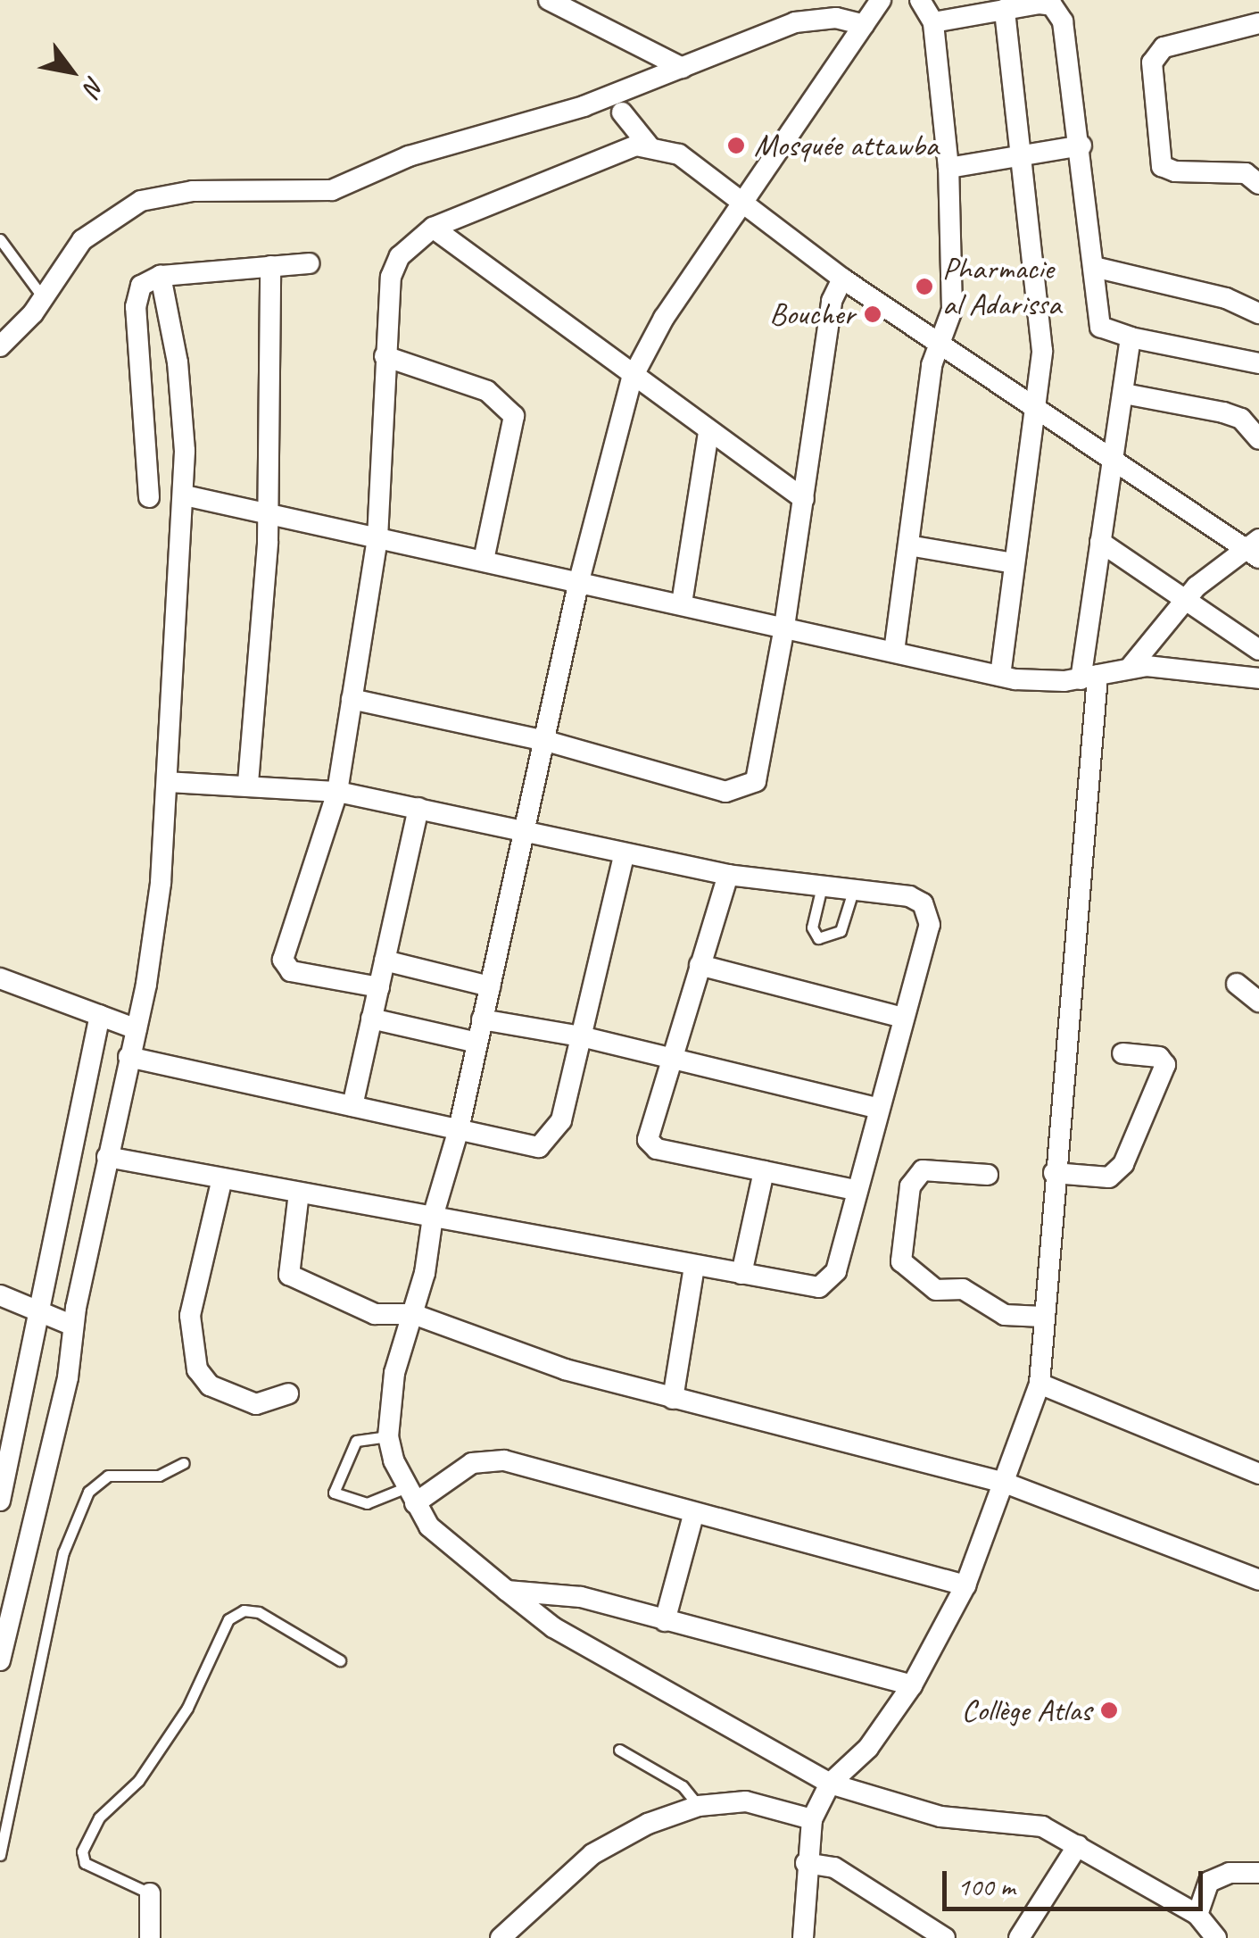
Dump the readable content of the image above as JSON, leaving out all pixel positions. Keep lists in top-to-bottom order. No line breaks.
{"places":["Mosquée attawba","Pharmacie al Adarissa","Boucher","Collège Atlas"],"scale_bar":"100 m","north":"bottom right"}
